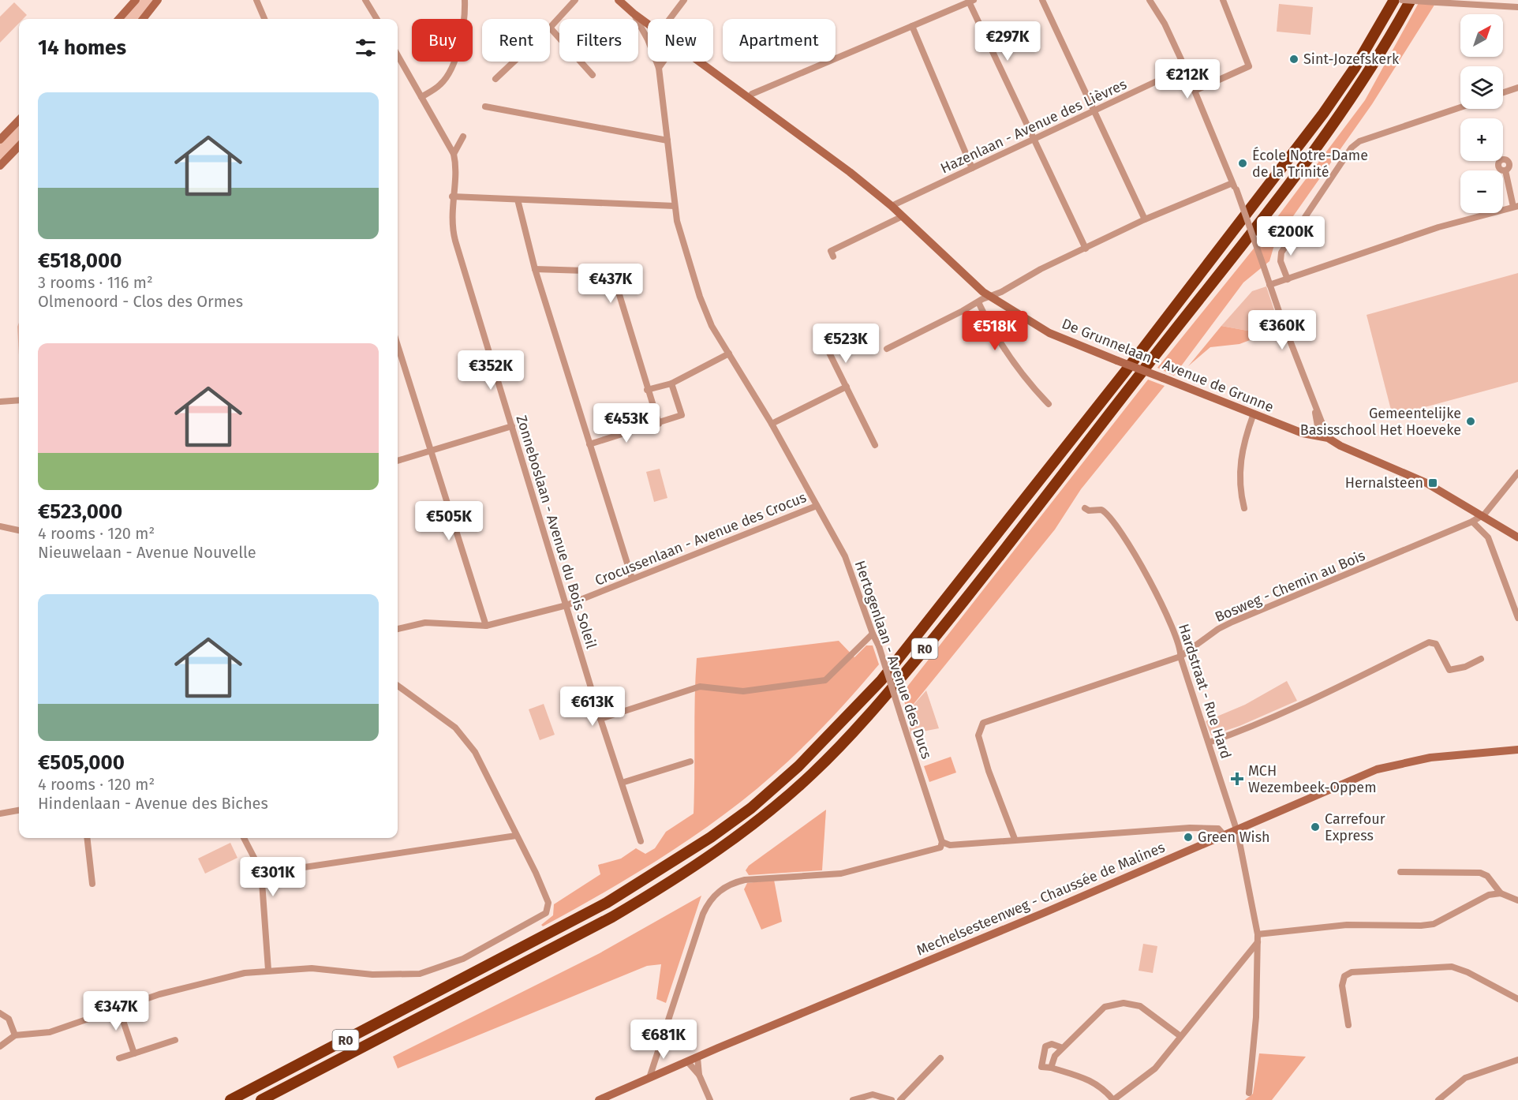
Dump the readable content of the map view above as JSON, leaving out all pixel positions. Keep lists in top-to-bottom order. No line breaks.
{"streets":{"highway":["R0"],"street":["Hazenlaan - Avenue des Lièvres","De Grunnelaan - Avenue de Grunne","Zonneboslaan - Avenue du Bois Soleil","Crocussenlaan - Avenue des Crocus","Bosweg - Chemin au Bois","Hertogenlaan - Avenue des Ducs","Hardstraat - Rue Hard","Mechelsesteenweg - Chaussée de Malines"]},"crossings":[["Hazenlaan - Avenue des Lièvres","De Grunnelaan - Avenue de Grunne"],["De Grunnelaan - Avenue de Grunne","Bosweg - Chemin au Bois"],["De Grunnelaan - Avenue de Grunne","Hertogenlaan - Avenue des Ducs"],["Zonneboslaan - Avenue du Bois Soleil","Crocussenlaan - Avenue des Crocus"],["Crocussenlaan - Avenue des Crocus","Hertogenlaan - Avenue des Ducs"],["Bosweg - Chemin au Bois","Hardstraat - Rue Hard"],["Hardstraat - Rue Hard","Mechelsesteenweg - Chaussée de Malines"]],"places":{"other":["Sint-Jozefskerk","École Notre-Dame de la Trinité","Gemeentelijke Basisschool Het Hoeveke","Carrefour Express","Green Wish"],"transit":["Hernalsteen"],"health":["MCH Wezembeek-Oppem"]},"north":"top right","page":{"map_buttons":["+","−"],"chip":["Buy","Rent","Filters","New","Apartment"],"heading":"14 homes","price":["€297K","€212K","€200K","€437K","€360K","€518K","€523K","€352K","€453K","€505K","€613K","€301K","€347K","€681K"],"list":[{"name":"€518,000","note":"3 rooms · 116 m² · Olmenoord - Clos des Ormes"},{"name":"€523,000","note":"4 rooms · 120 m² · Nieuwelaan - Avenue Nouvelle"},{"name":"€505,000","note":"4 rooms · 120 m² · Hindenlaan - Avenue des Biches"}]}}
